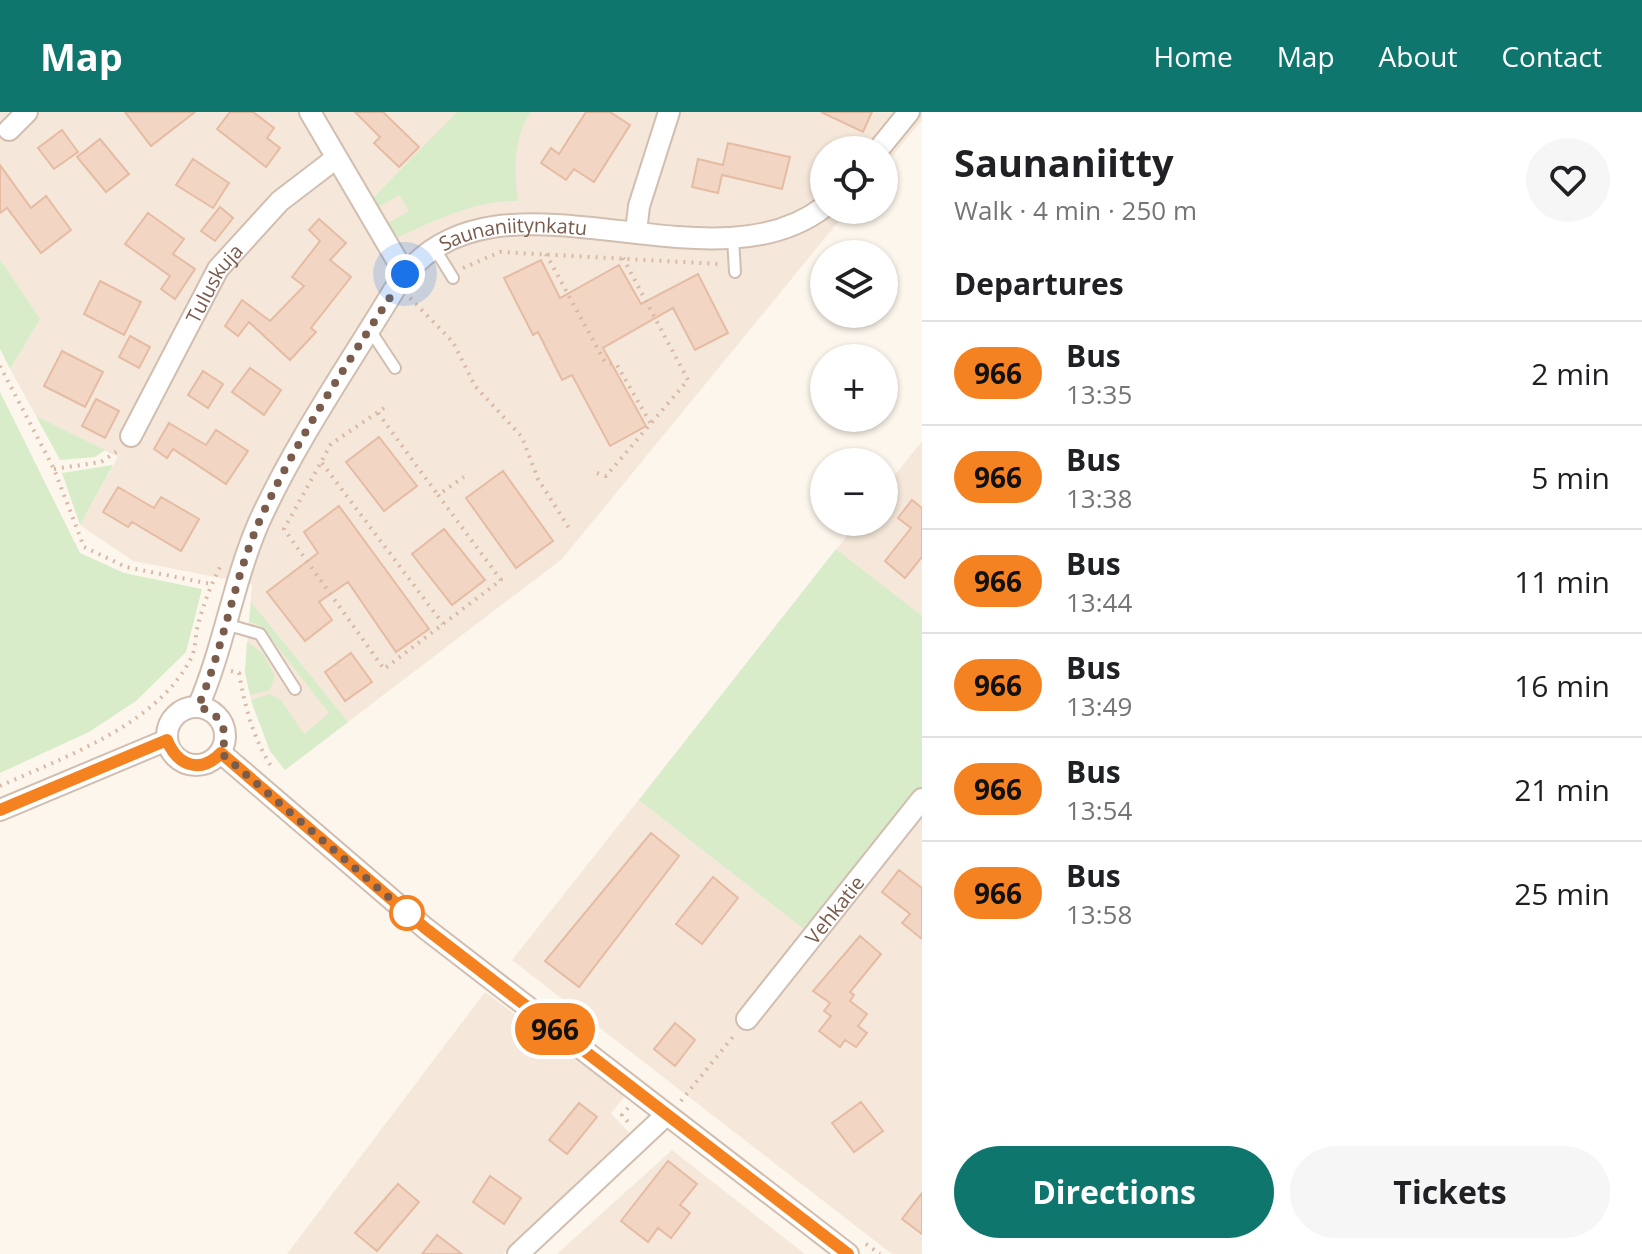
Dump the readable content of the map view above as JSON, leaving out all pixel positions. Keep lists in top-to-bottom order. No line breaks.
{"streets":{"street":["Saunaniitynkatu","Tuluskuja","Vehkatie"]},"lines":["bus line 966"],"page":{"header":"Map","nav":["Home","Map","About","Contact"],"on_map":"966","heading":[["Saunaniitty","Walk · 4 min · 250 m"],"Departures"],"map_buttons":["+","−"],"list":[{"mark":"966","name":"Bus","note":"13:35","value":"2 min"},{"mark":"966","name":"Bus","note":"13:38","value":"5 min"},{"mark":"966","name":"Bus","note":"13:44","value":"11 min"},{"mark":"966","name":"Bus","note":"13:49","value":"16 min"},{"mark":"966","name":"Bus","note":"13:54","value":"21 min"},{"mark":"966","name":"Bus","note":"13:58","value":"25 min"}],"buttons":["Directions","Tickets"]}}
